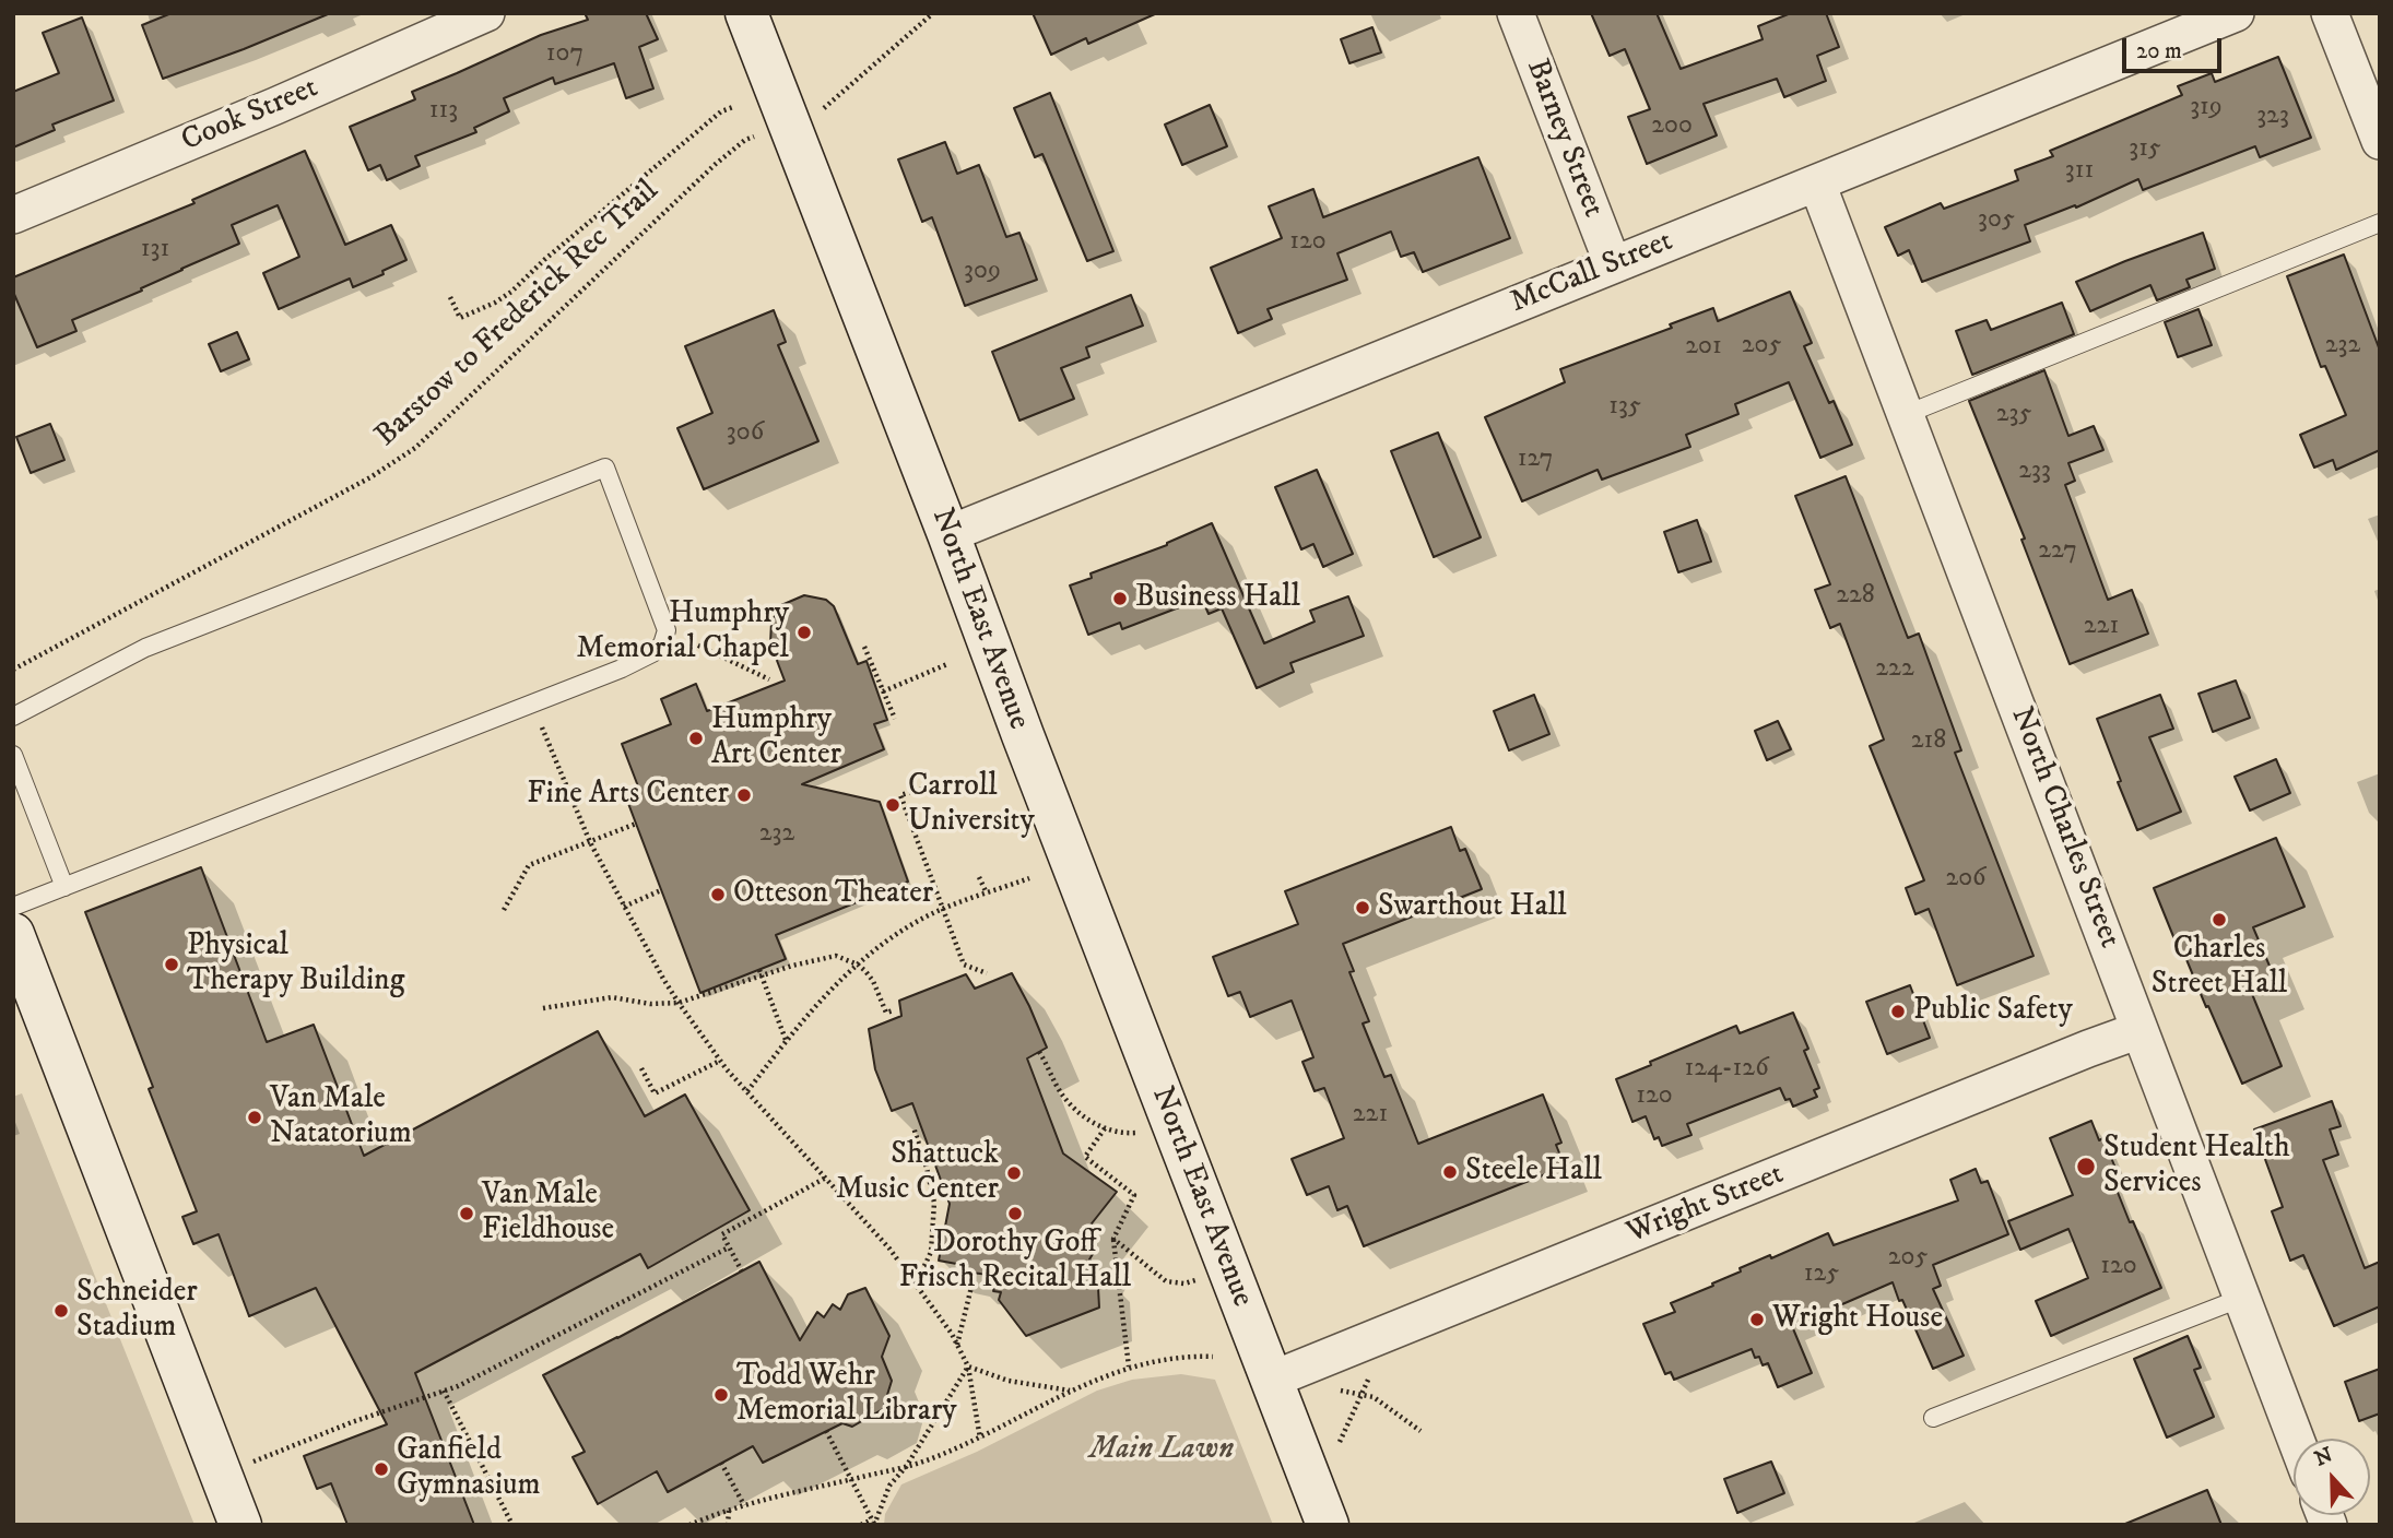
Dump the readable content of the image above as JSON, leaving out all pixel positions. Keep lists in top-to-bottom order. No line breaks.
{"streets":{"main road":["North East Avenue"],"street":["Cook Street","Barney Street","McCall Street","North Charles Street","Wright Street"],"path":["Barstow to Frederick Rec Trail"]},"crossings":[["Barney Street","McCall Street"],["McCall Street","North East Avenue"],["McCall Street","North Charles Street"],["North East Avenue","Wright Street"],["North Charles Street","Wright Street"]],"parks":["Main Lawn"],"places":["Business Hall","Humphry Memorial Chapel","Humphry Art Center","Fine Arts Center","Carroll University","Otteson Theater","Swarthout Hall","Charles Street Hall","Physical Therapy Building","Public Safety","Van Male Natatorium","Student Health Services","Steele Hall","Shattuck Music Center","Van Male Fieldhouse","Dorothy Goff Frisch Recital Hall","Schneider Stadium","Wright House","Todd Wehr Memorial Library","Ganfield Gymnasium"],"house_numbers":["107","319","113","323","200","315","311","305","120","131","309","205","232","201","135","235","306","127","233","227","228","221","222","218","232","206","124-126","120","221","205","120","125"],"scale_bar":"20 m","north":"top"}
